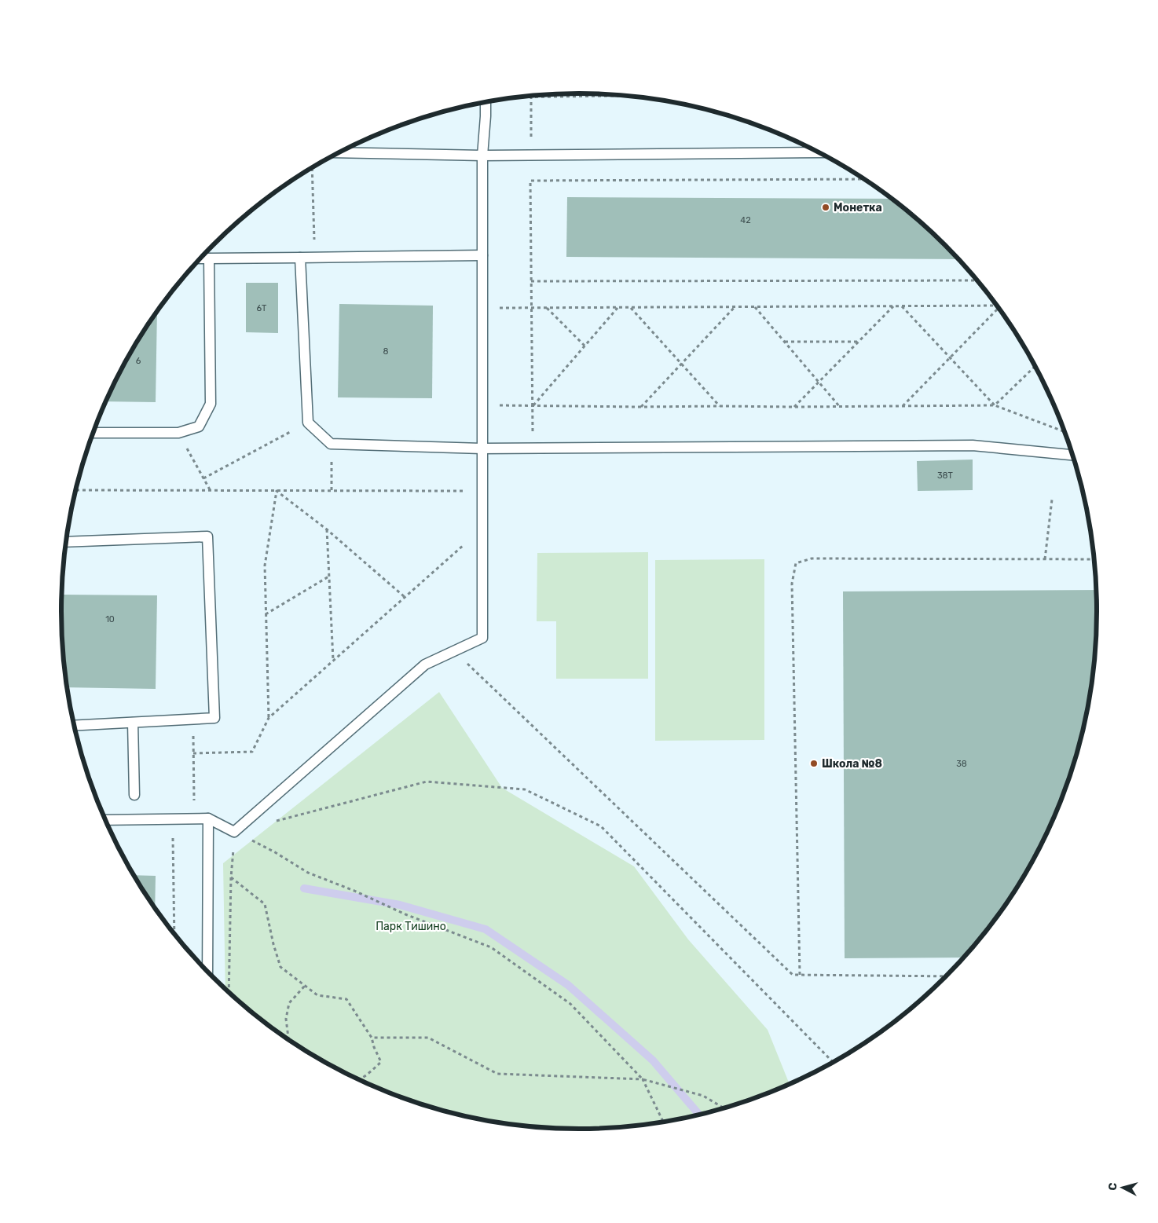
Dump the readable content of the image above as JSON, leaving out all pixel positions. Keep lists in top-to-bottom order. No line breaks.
{"parks":["Парк Тишино"],"places":["Монетка","Школа №8"],"house_numbers":["42","6Т","8","6","38Т","10","38"],"north":"left"}
